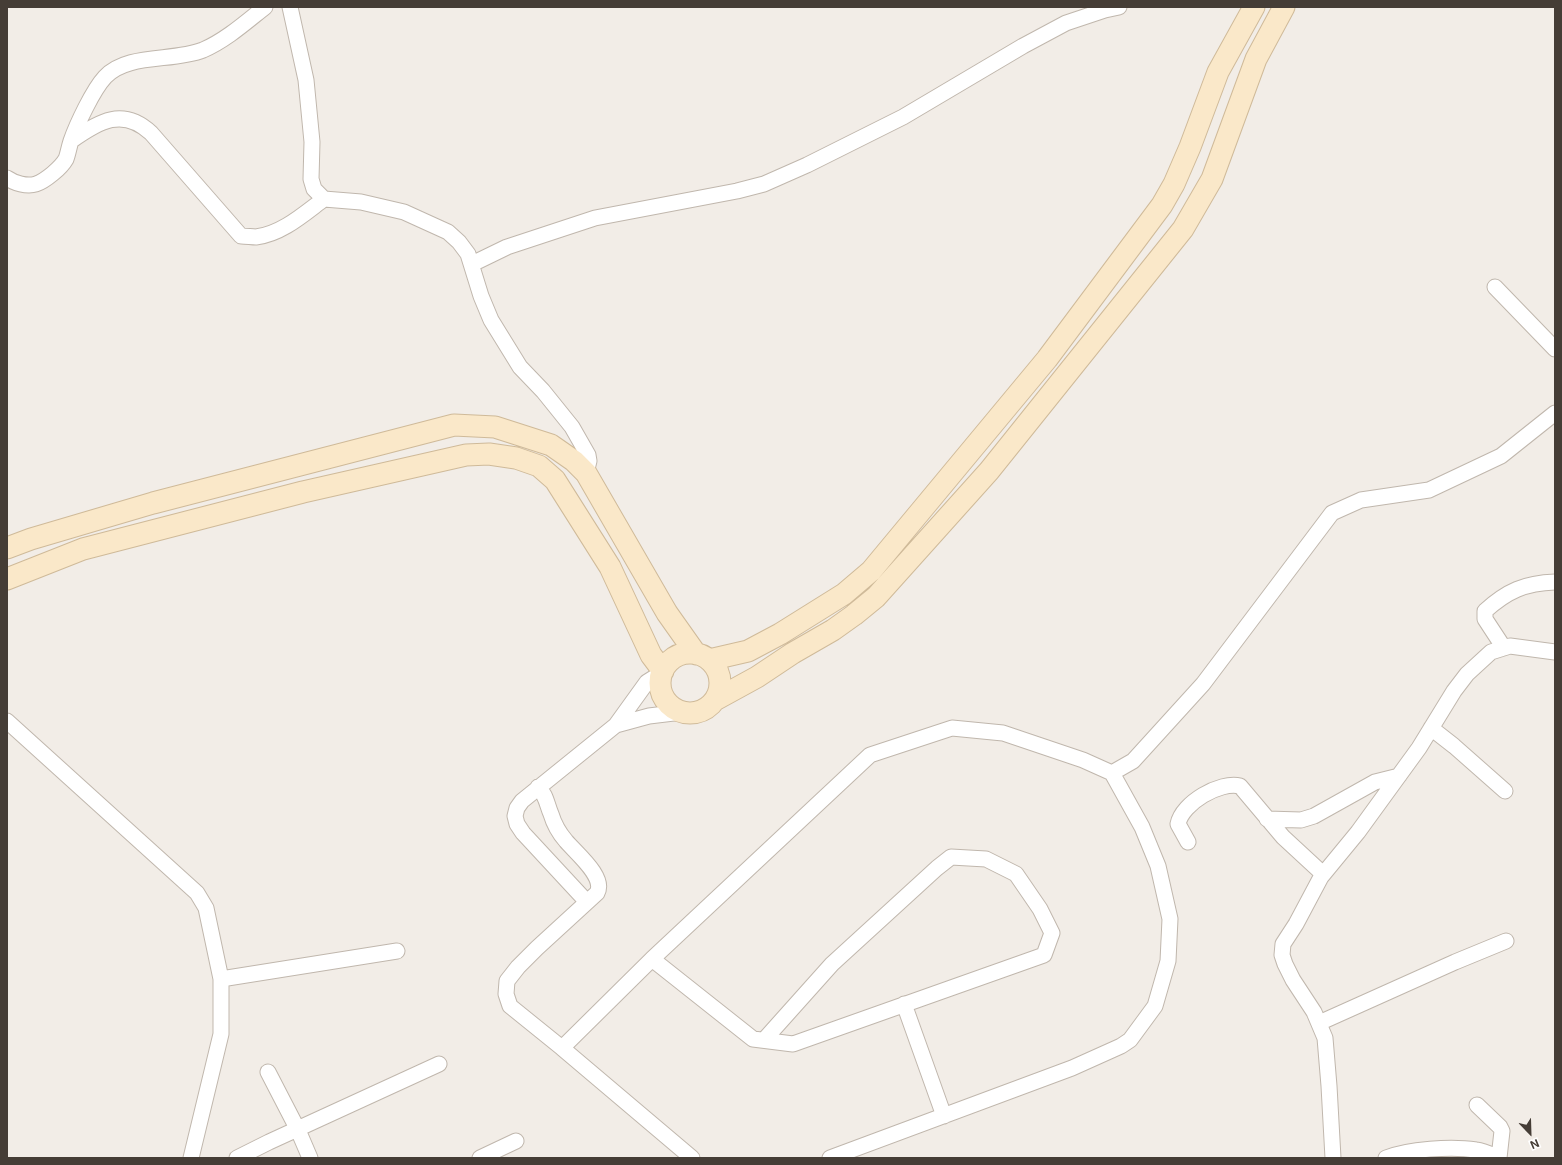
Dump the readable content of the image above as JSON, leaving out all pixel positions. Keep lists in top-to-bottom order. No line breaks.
{"north":"bottom right"}
